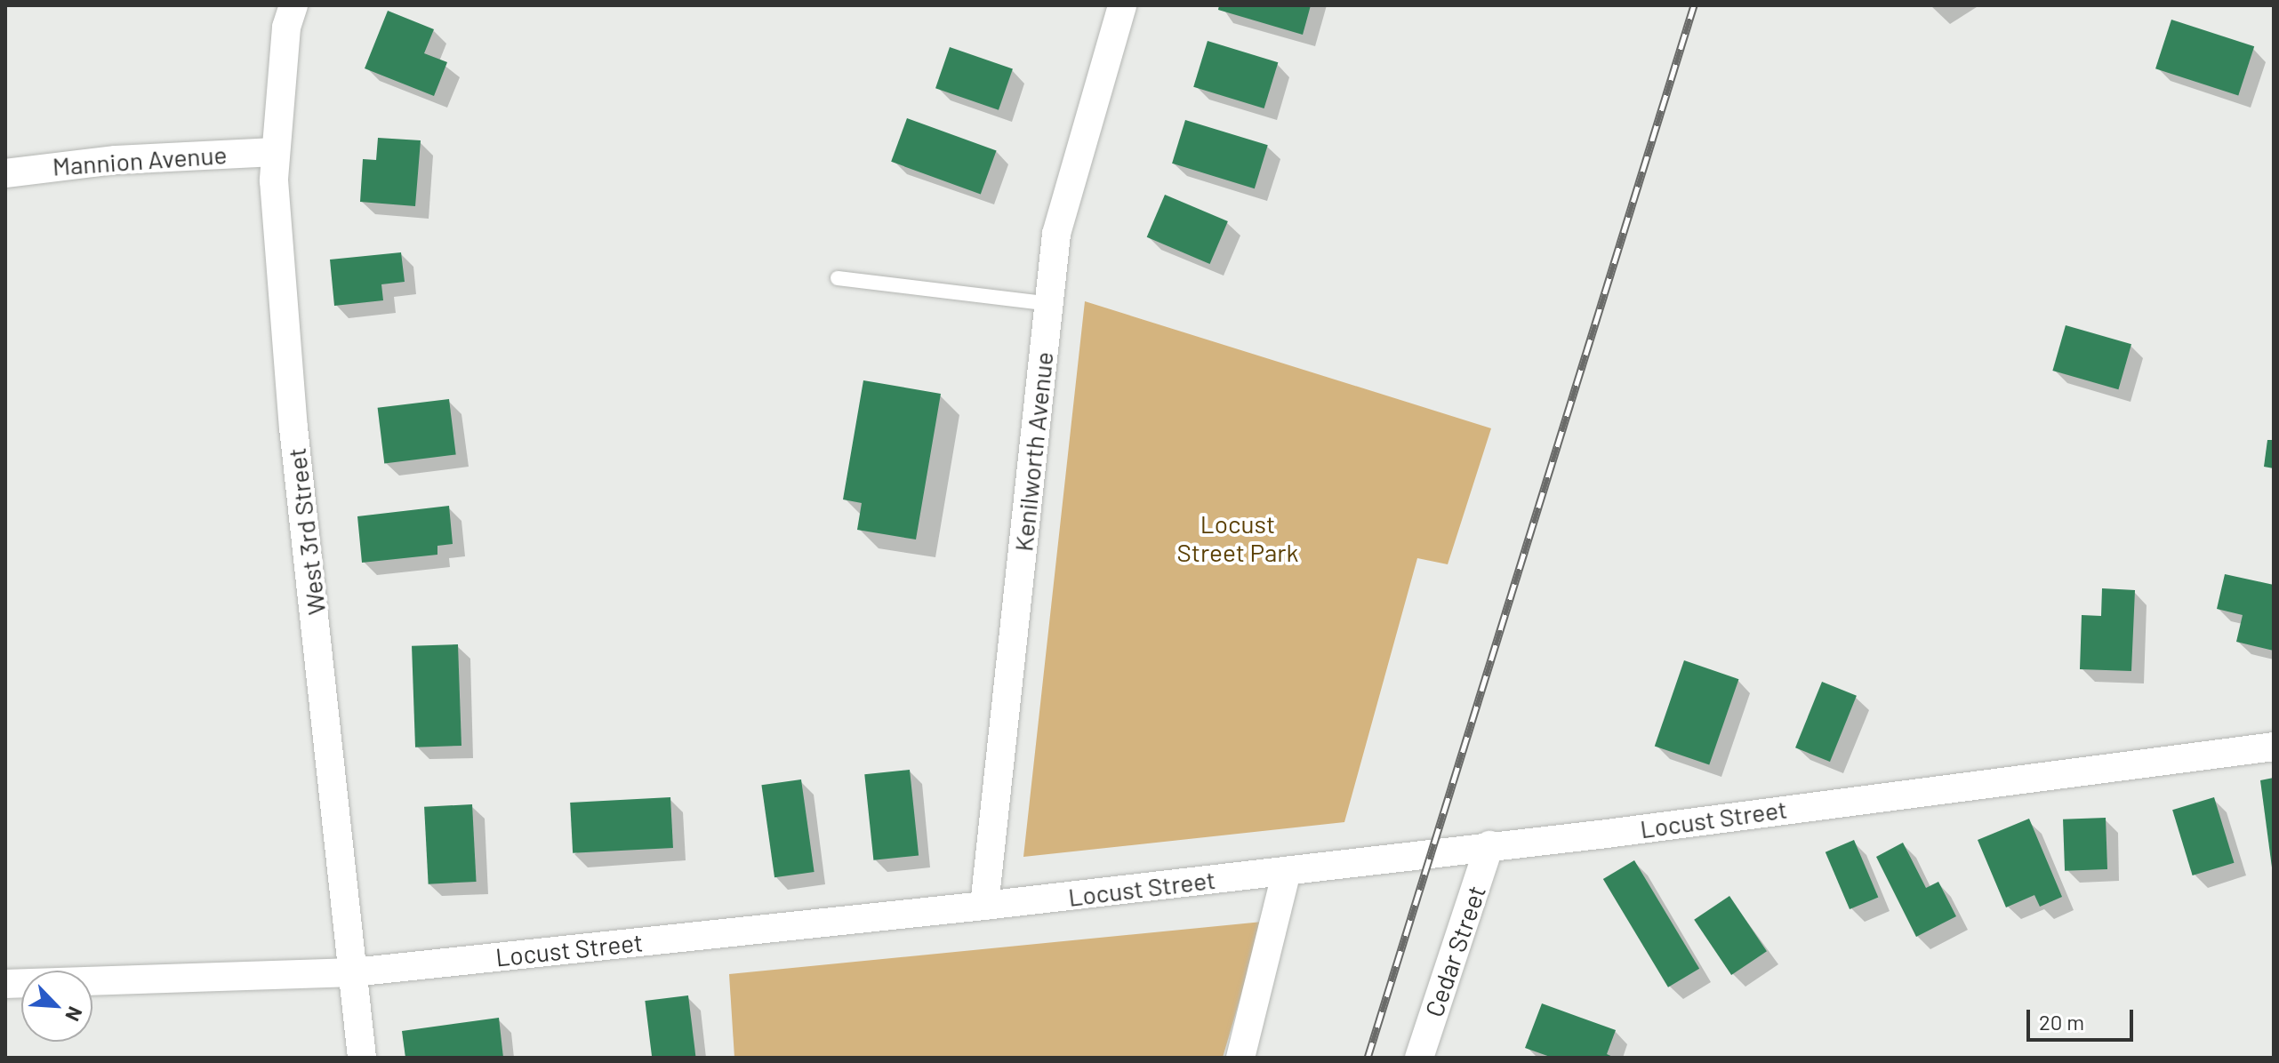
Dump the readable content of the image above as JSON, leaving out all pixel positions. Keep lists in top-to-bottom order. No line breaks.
{"streets":{"street":["Mannion Avenue","Kenilworth Avenue","West 3rd Street","Locust Street","Cedar Street"]},"crossings":[["Mannion Avenue","West 3rd Street"],["Kenilworth Avenue","Locust Street"],["West 3rd Street","Locust Street"],["Locust Street","Cedar Street"]],"parks":["Locust Street Park"],"scale_bar":"20 m","north":"bottom right"}
